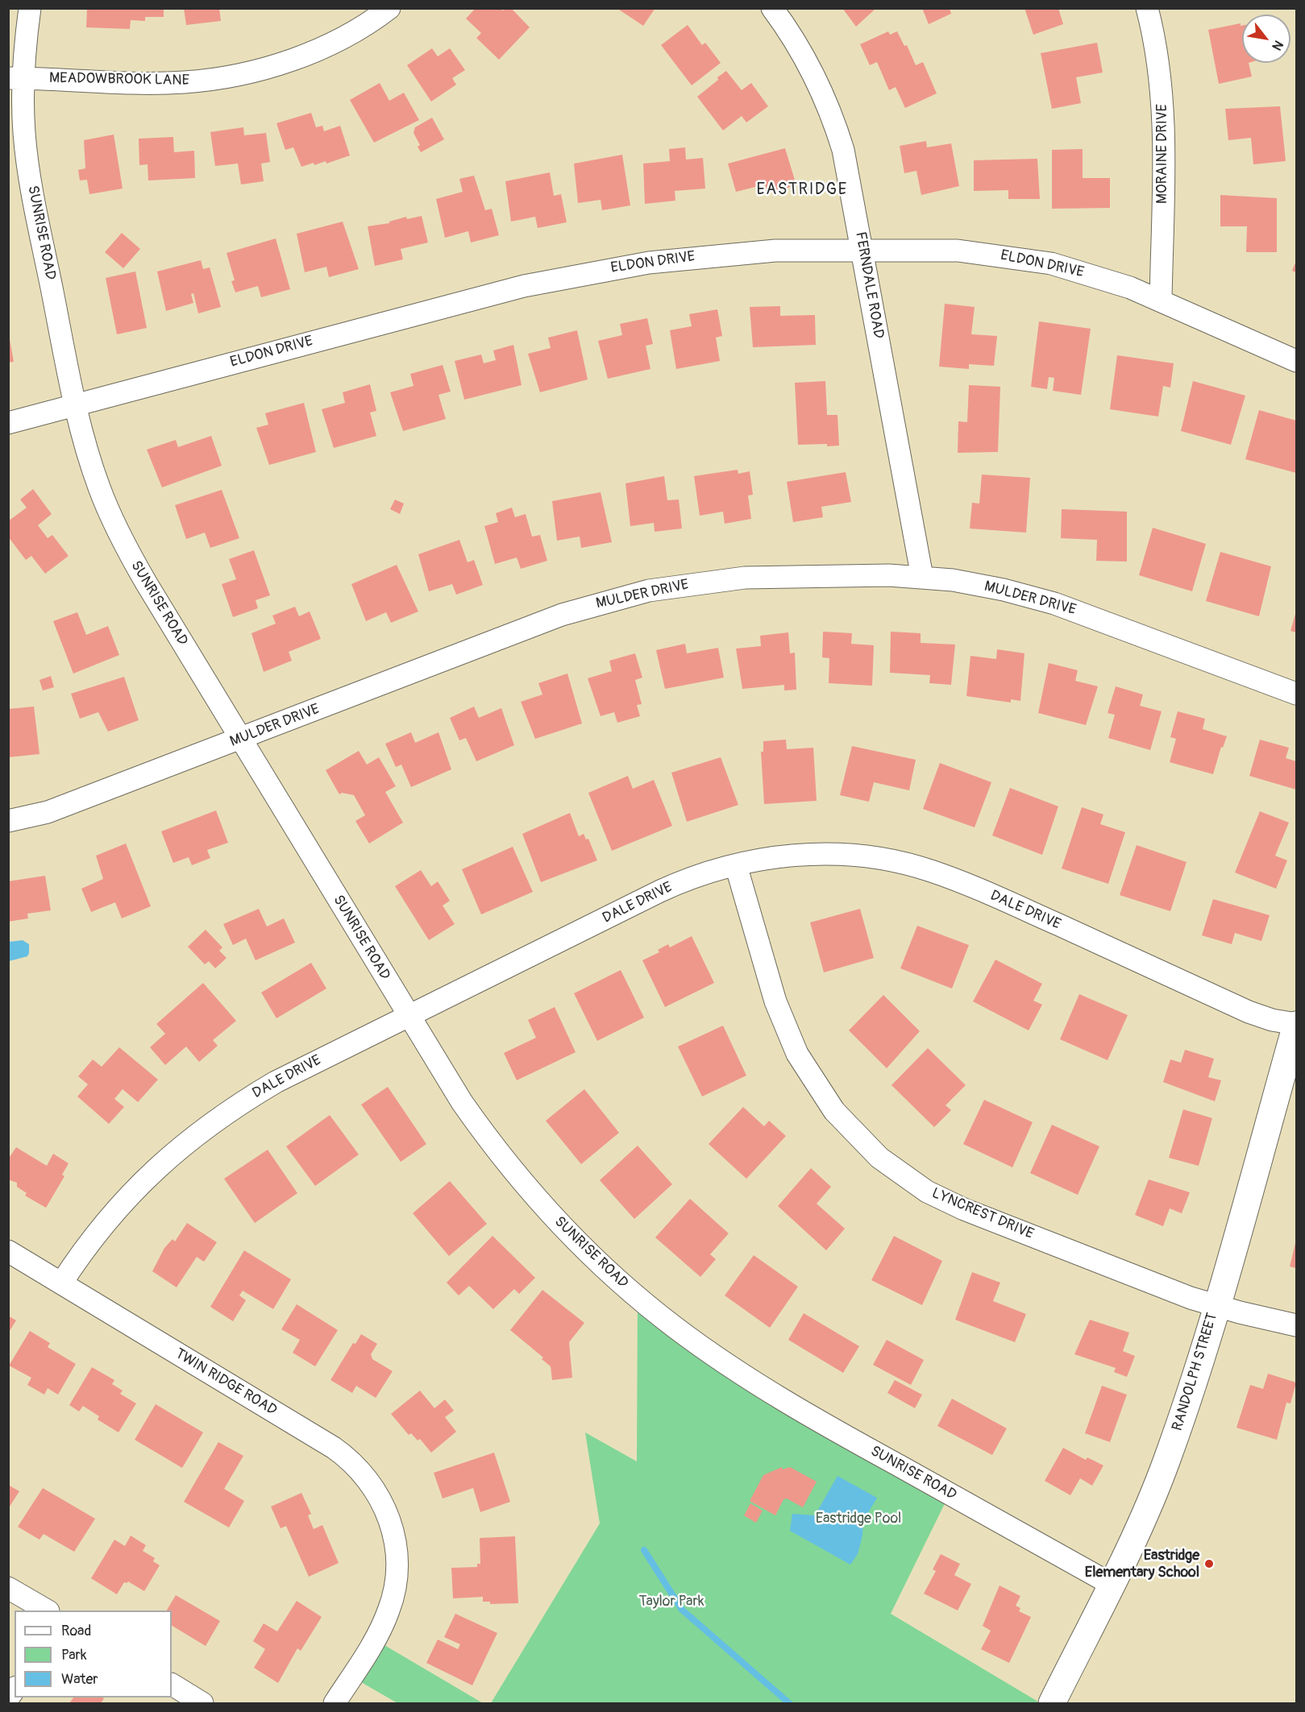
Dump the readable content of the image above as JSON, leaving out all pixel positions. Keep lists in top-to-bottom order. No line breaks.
{"streets":{"street":["MEADOWBROOK LANE","MORAINE DRIVE","SUNRISE ROAD","ELDON DRIVE","FERNDALE ROAD","MULDER DRIVE","DALE DRIVE","LYNCREST DRIVE","RANDOLPH STREET","TWIN RIDGE ROAD"]},"crossings":[["MEADOWBROOK LANE","SUNRISE ROAD"],["MORAINE DRIVE","ELDON DRIVE"],["SUNRISE ROAD","ELDON DRIVE"],["SUNRISE ROAD","MULDER DRIVE"],["SUNRISE ROAD","DALE DRIVE"],["SUNRISE ROAD","RANDOLPH STREET"],["ELDON DRIVE","FERNDALE ROAD"],["FERNDALE ROAD","MULDER DRIVE"],["DALE DRIVE","LYNCREST DRIVE"],["DALE DRIVE","RANDOLPH STREET"],["DALE DRIVE","TWIN RIDGE ROAD"],["LYNCREST DRIVE","RANDOLPH STREET"]],"districts":["EASTRIDGE"],"parks":["Eastridge Pool","Taylor Park"],"places":["Eastridge Elementary School"],"legend":["Road","Park","Water"],"north":"bottom right"}
